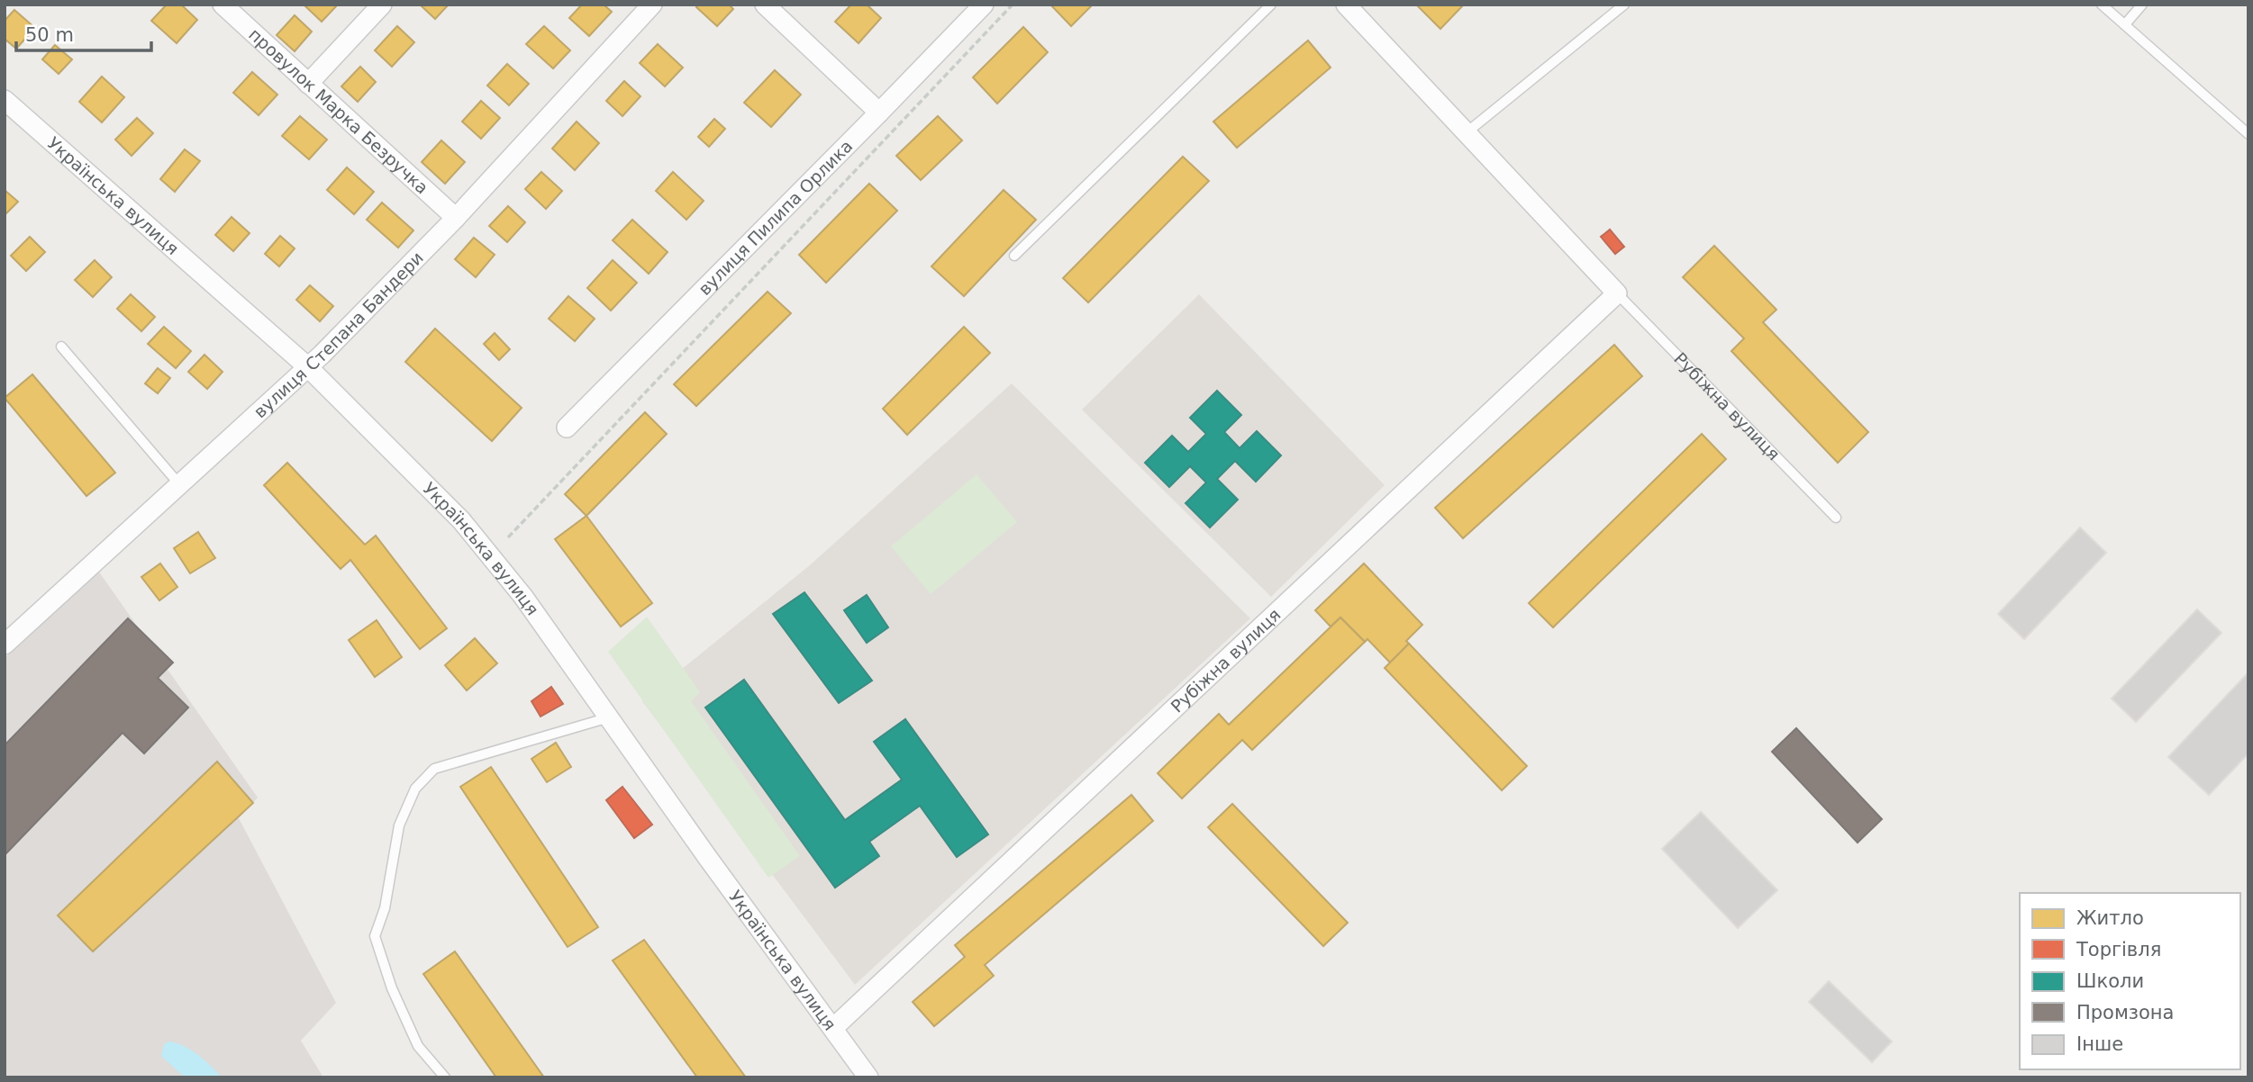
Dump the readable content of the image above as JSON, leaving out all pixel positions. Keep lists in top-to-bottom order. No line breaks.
{"streets":{"street":["провулок Марка Безручка","Українська вулиця","вулиця Пилипа Орлика","вулиця Степана Бандери","Рубіжна вулиця"]},"crossings":[["провулок Марка Безручка","вулиця Степана Бандери"],["Українська вулиця","вулиця Степана Бандери"],["Українська вулиця","Рубіжна вулиця"]],"legend":["Житло","Торгівля","Школи","Промзона","Інше"],"scale_bar":"50 m"}
